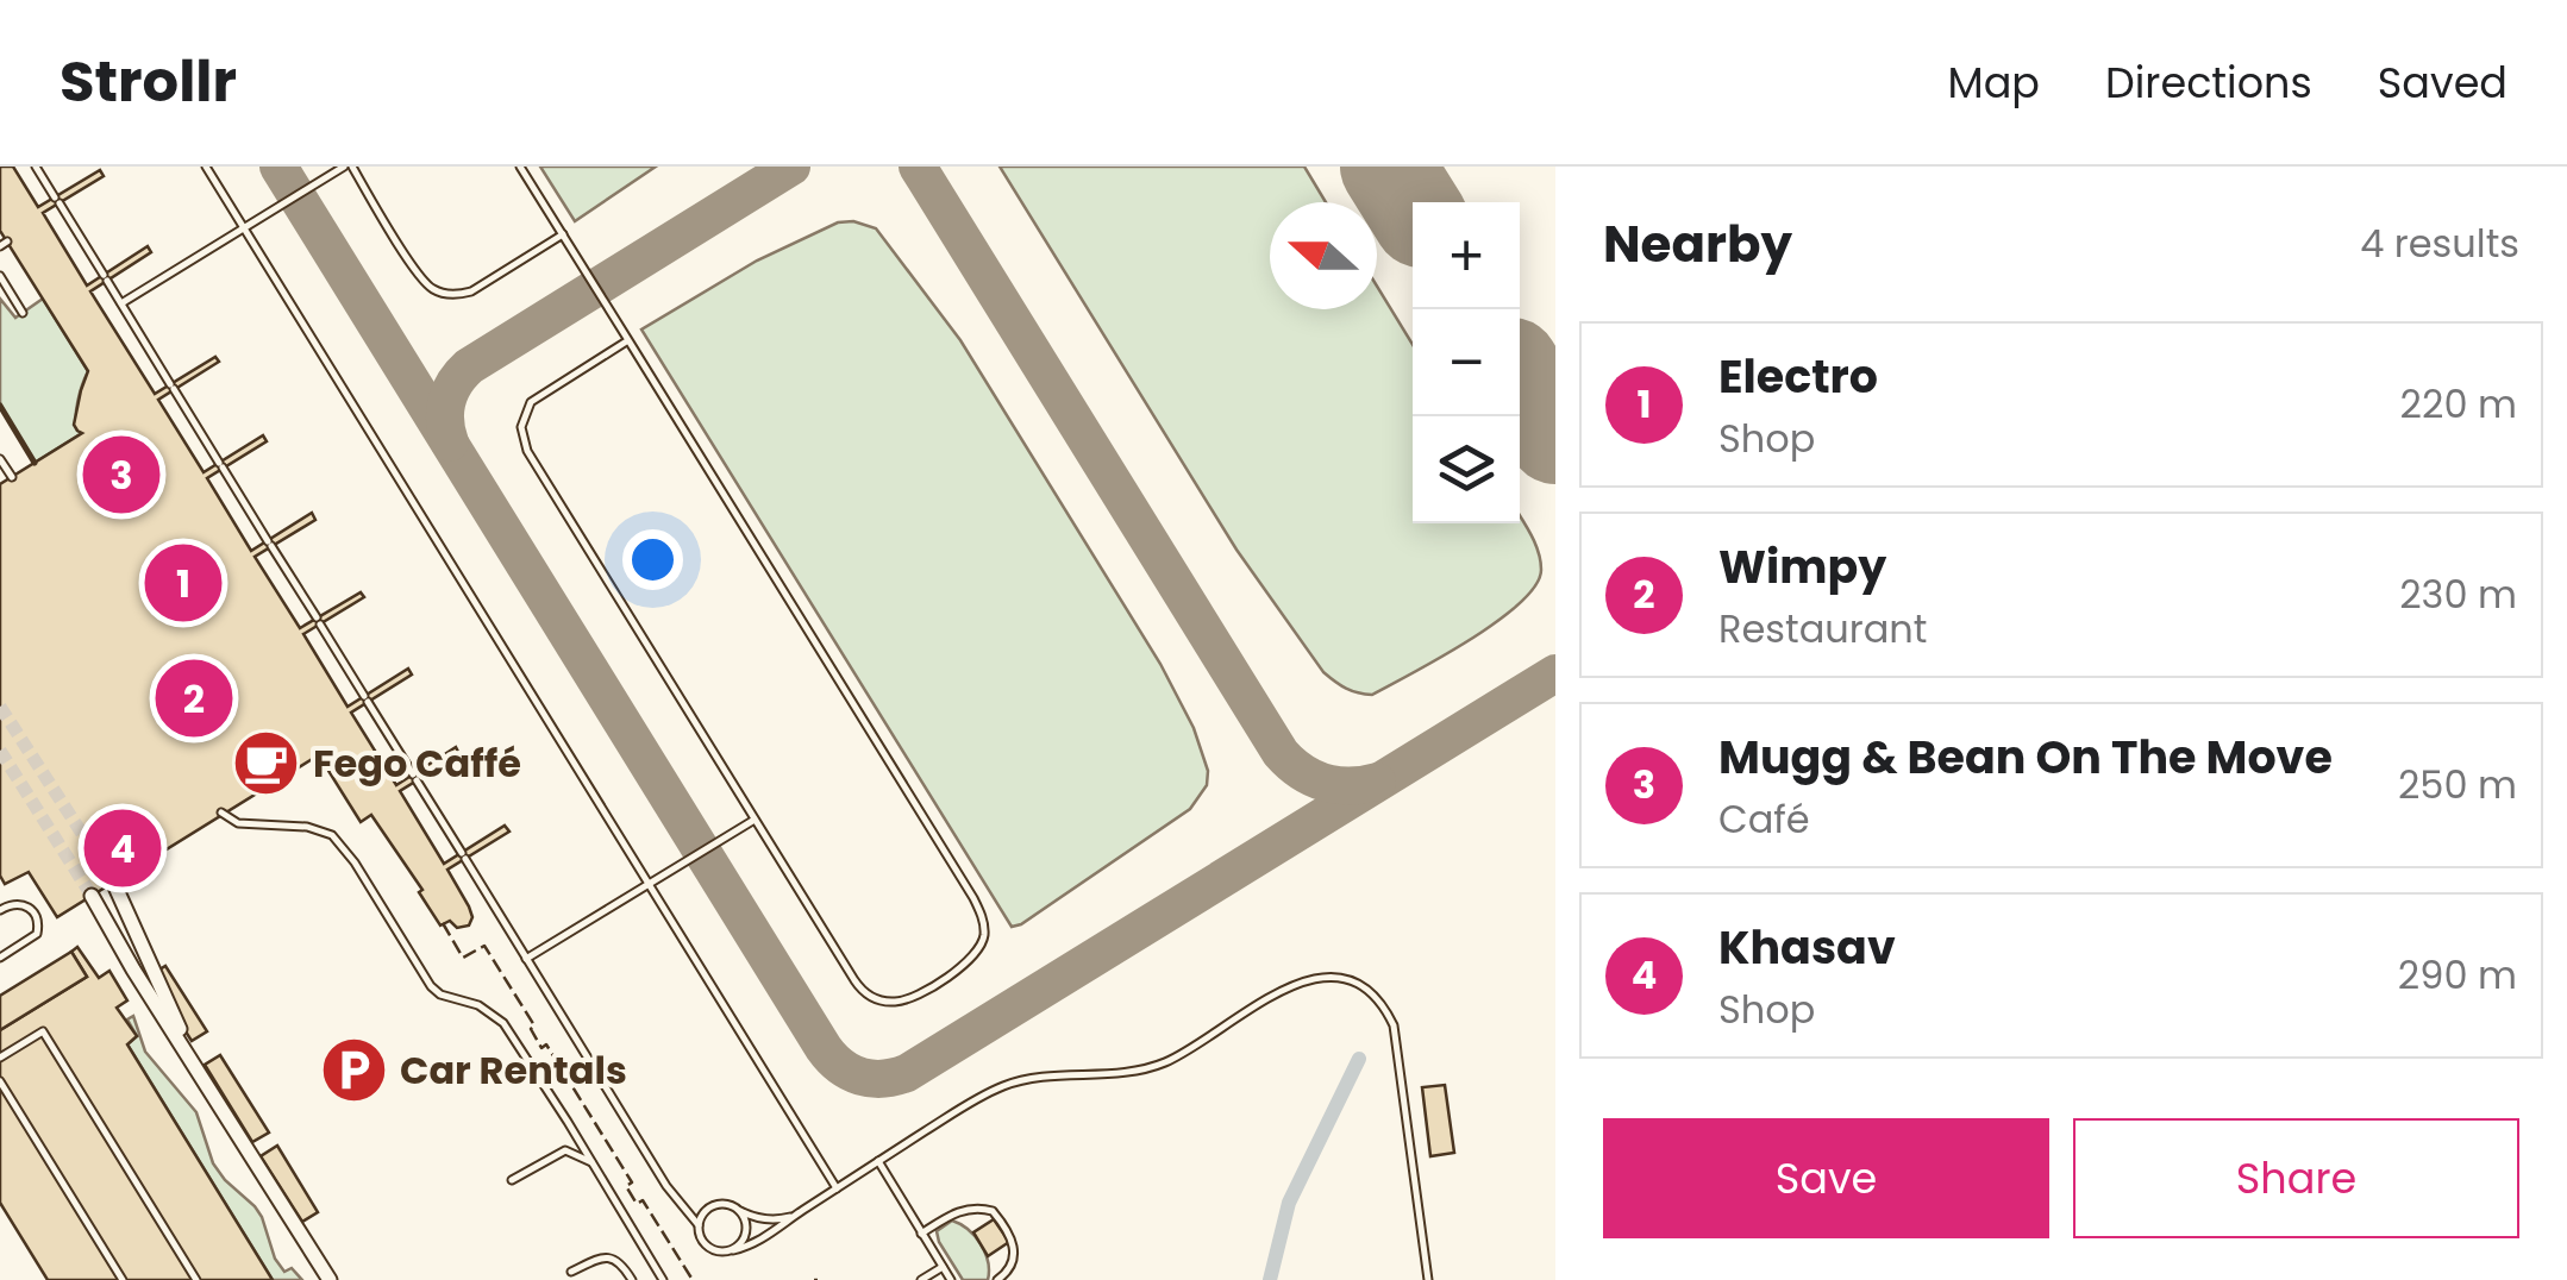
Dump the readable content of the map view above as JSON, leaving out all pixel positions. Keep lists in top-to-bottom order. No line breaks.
{"places":{"cafe":["Fego Caffé"],"parking":["Car Rentals"]},"north":"left","page":{"header":"Strollr","nav":["Map","Directions","Saved"],"heading":["Nearby","4 results"],"map_buttons":["+","−"],"list":[{"mark":"1","name":"Electro","note":"Shop","value":"220 m"},{"mark":"2","name":"Wimpy","note":"Restaurant","value":"230 m"},{"mark":"3","name":"Mugg & Bean On The Move","note":"Café","value":"250 m"},{"mark":"4","name":"Khasav","note":"Shop","value":"290 m"}],"pins":["3","1","2","4"],"buttons":["Save","Share"]}}
